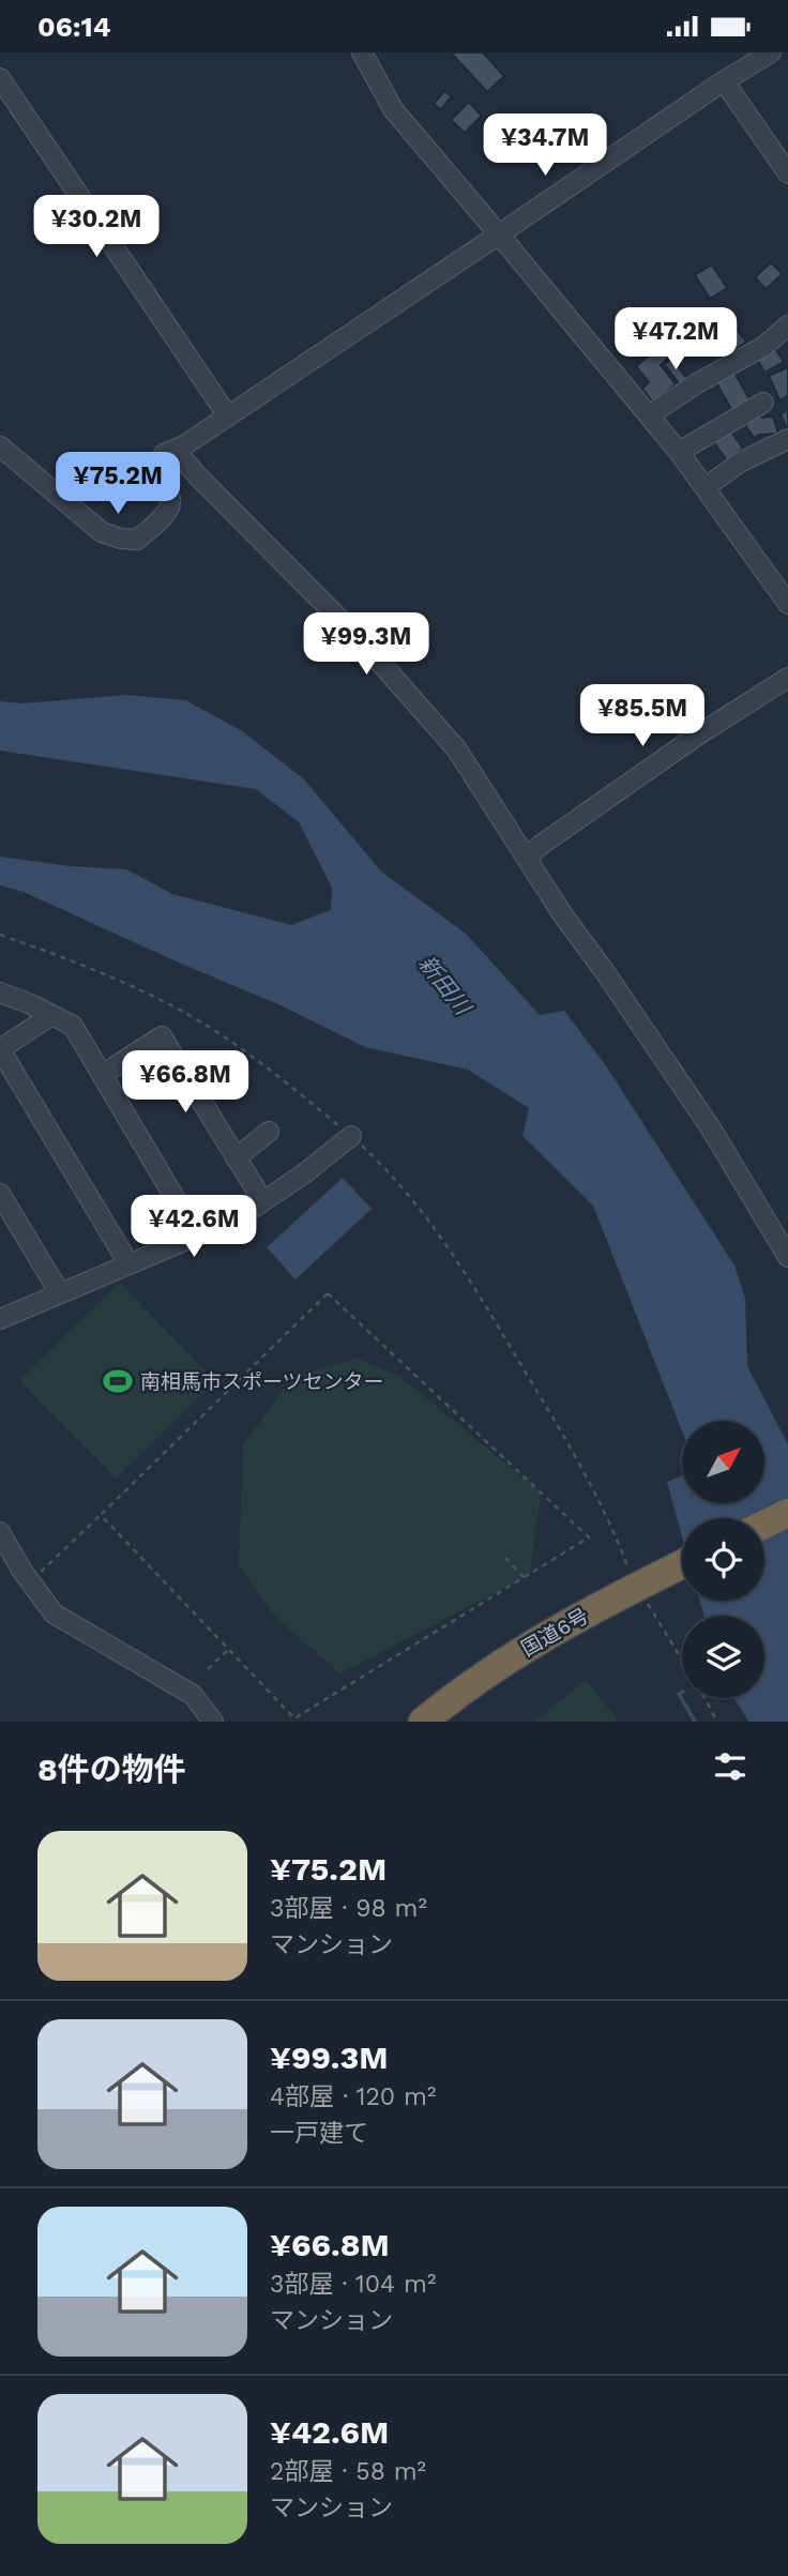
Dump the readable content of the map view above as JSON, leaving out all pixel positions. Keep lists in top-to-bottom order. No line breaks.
{"streets":{"highway":["国道6号"]},"water":["新田川"],"places":{"sports":["南相馬市スポーツセンター"]},"north":"top right","page":{"status":"06:14","price":["¥34.7M","¥30.2M","¥47.2M","¥75.2M","¥99.3M","¥85.5M","¥66.8M","¥42.6M"],"heading":"8件の物件","list":[{"name":"¥75.2M","note":"3部屋 · 98 m² · マンション"},{"name":"¥99.3M","note":"4部屋 · 120 m² · 一戸建て"},{"name":"¥66.8M","note":"3部屋 · 104 m² · マンション"},{"name":"¥42.6M","note":"2部屋 · 58 m² · マンション"}]}}
